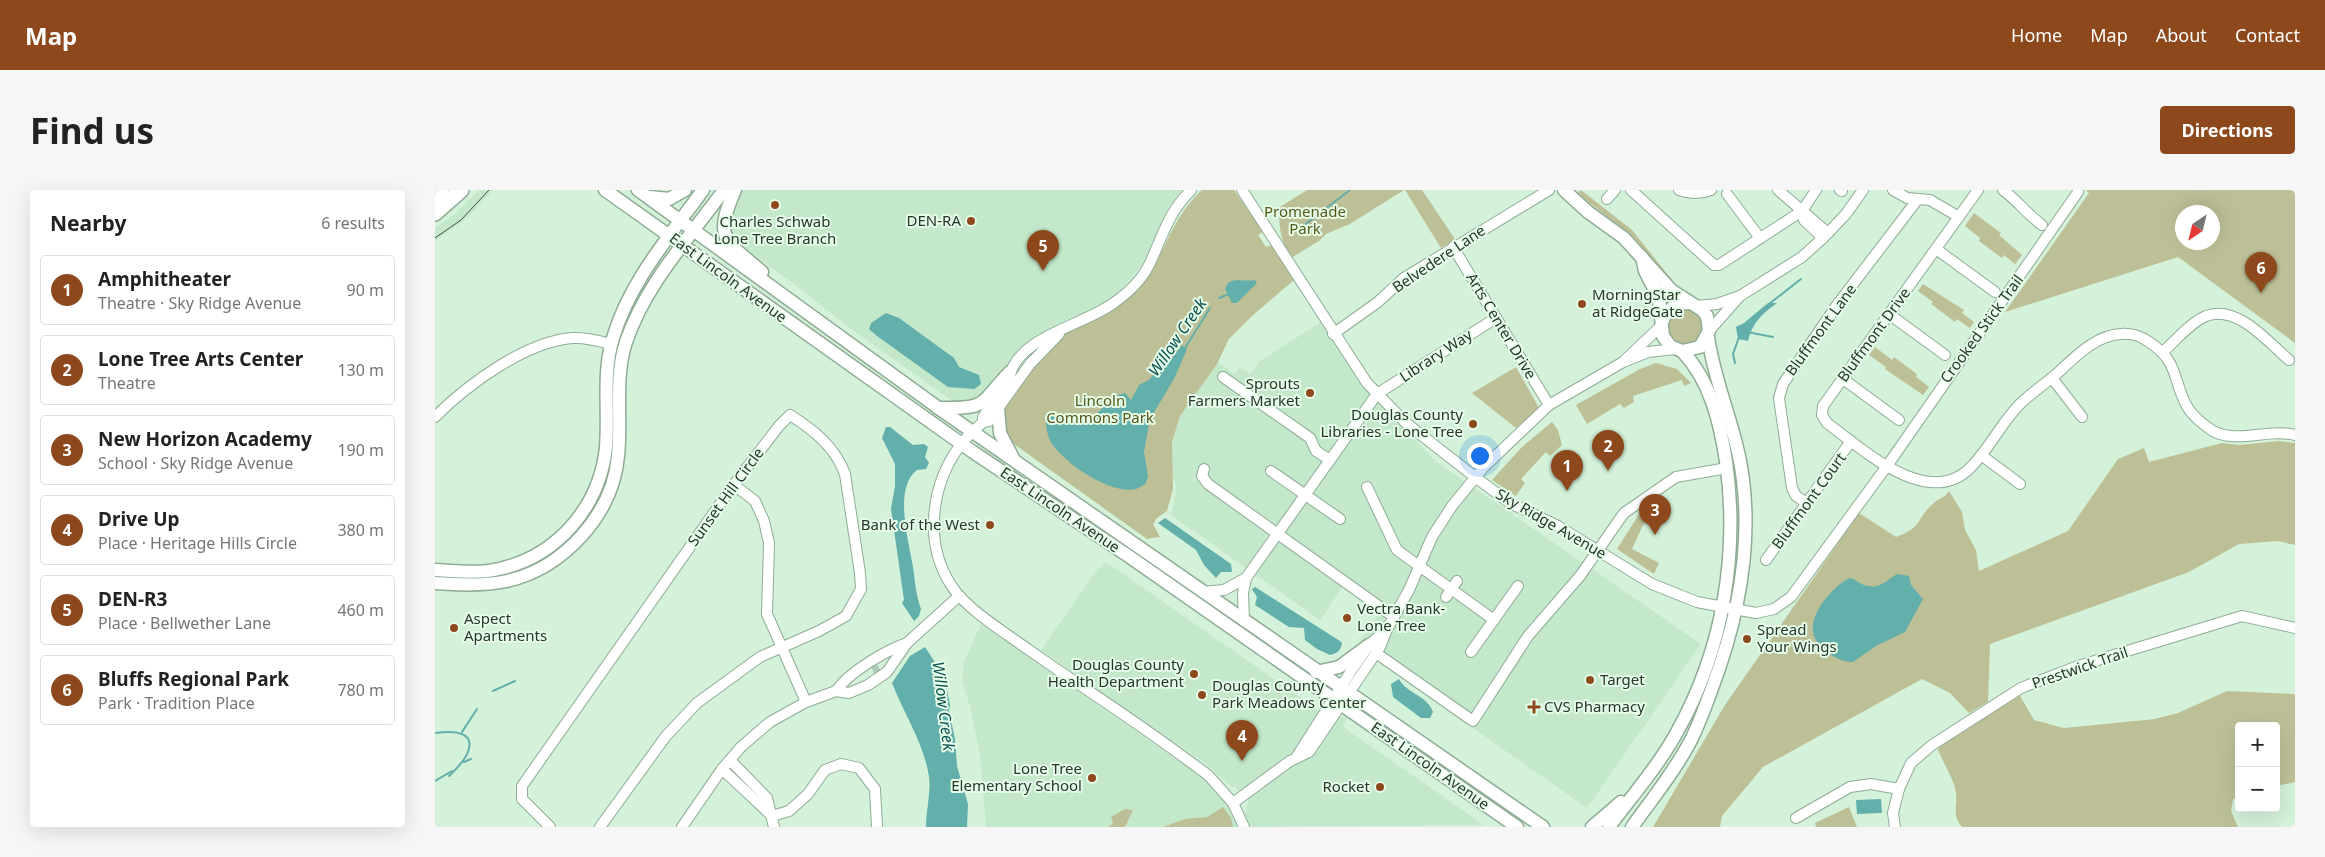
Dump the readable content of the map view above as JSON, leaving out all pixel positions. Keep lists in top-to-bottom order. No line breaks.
{"streets":{"main road":["East Lincoln Avenue"],"street":["Belvedere Lane","Arts Center Drive","Crooked Stick Trail","Bluffmont Lane","Bluffmont Drive","Library Way","Sunset Hill Circle","Bluffmont Court","Sky Ridge Avenue","Prestwick Trail"]},"crossings":[["Belvedere Lane","Arts Center Drive"],["Belvedere Lane","Sky Ridge Avenue"],["Arts Center Drive","Library Way"],["Crooked Stick Trail","Bluffmont Drive"],["Crooked Stick Trail","Sky Ridge Avenue"],["Bluffmont Lane","Bluffmont Court"],["Bluffmont Drive","Bluffmont Court"],["Library Way","Sky Ridge Avenue"]],"water":["Willow Creek"],"parks":["Promenade Park","Lincoln Commons Park"],"places":{"other":["Charles Schwab Lone Tree Branch","DEN-RA","MorningStar at RidgeGate","Sprouts Farmers Market","Douglas County Libraries - Lone Tree","Bank of the West","Vectra Bank- Lone Tree","Aspect Apartments","Spread Your Wings","Douglas County Health Department","Target","Douglas County Park Meadows Center","Lone Tree Elementary School","Rocket"],"health":["CVS Pharmacy"]},"north":"bottom left","page":{"header":"Map","nav":["Home","Map","About","Contact"],"buttons":"Directions","title":"Find us","heading":["Nearby","6 results"],"pins":["5","6","2","1","3","4"],"list":[{"mark":"1","name":"Amphitheater","note":"Theatre · Sky Ridge Avenue","value":"90 m"},{"mark":"2","name":"Lone Tree Arts Center","note":"Theatre","value":"130 m"},{"mark":"3","name":"New Horizon Academy","note":"School · Sky Ridge Avenue","value":"190 m"},{"mark":"4","name":"Drive Up","note":"Place · Heritage Hills Circle","value":"380 m"},{"mark":"5","name":"DEN-R3","note":"Place · Bellwether Lane","value":"460 m"},{"mark":"6","name":"Bluffs Regional Park","note":"Park · Tradition Place","value":"780 m"}],"map_buttons":["+","−"]}}
